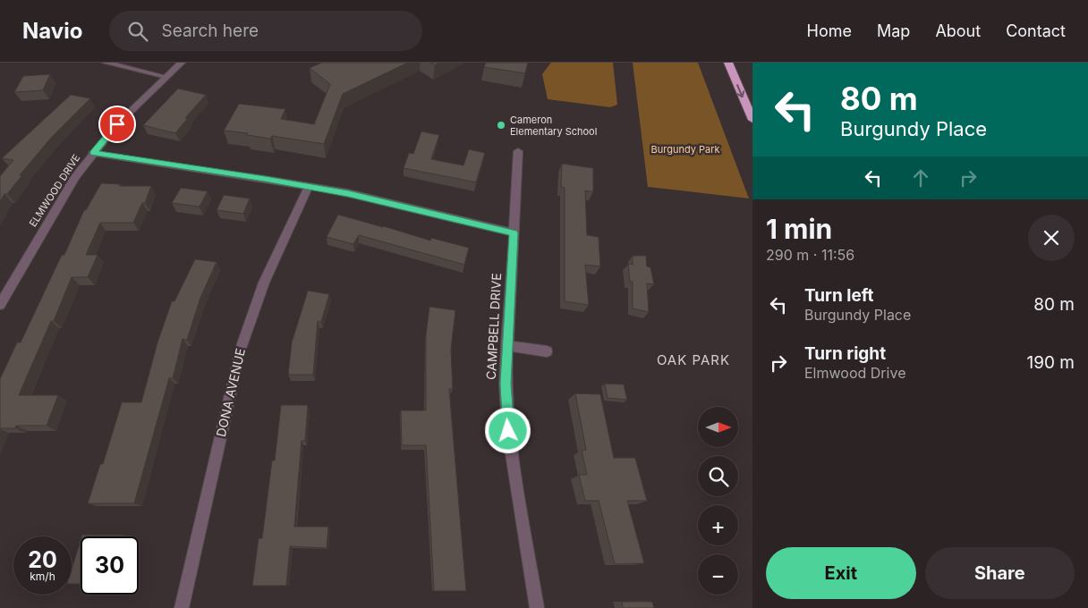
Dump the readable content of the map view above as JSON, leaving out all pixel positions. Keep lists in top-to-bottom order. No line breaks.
{"streets":{"street":["ELMWOOD DRIVE","CAMPBELL DRIVE","DONA AVENUE"]},"districts":["OAK PARK"],"parks":["Burgundy Park"],"places":["Cameron Elementary School"],"north":"right","page":{"header":"Navio","search":"Search here","nav":["Home","Map","About","Contact"],"turn":["80 m","Burgundy Place"],"heading":["1 min","290 m · 11:56"],"list":[{"name":"Turn left","note":"Burgundy Place","value":"80 m"},{"name":"Turn right","note":"Elmwood Drive","value":"190 m"}],"map_buttons":["+","−"],"speed":"20 km/h","limit":"30","buttons":["Exit","Share"]}}
